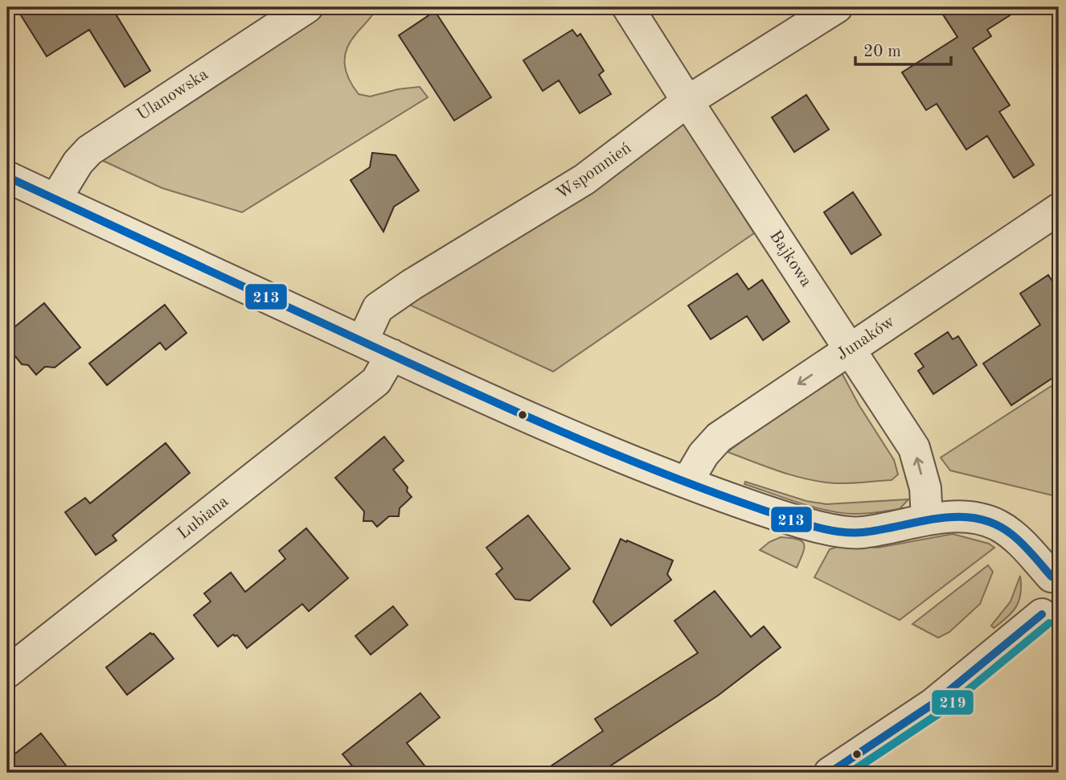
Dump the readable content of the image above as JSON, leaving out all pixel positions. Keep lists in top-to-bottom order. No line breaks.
{"streets":{"street":["Ulanowska","Wspomnień","Bajkowa","Junaków","Lubiana"]},"crossings":[["Wspomnień","Bajkowa"],["Bajkowa","Junaków"]],"one_way":["Junaków"],"lines":["transit line 213","transit line 219"],"scale_bar":"20 m"}
